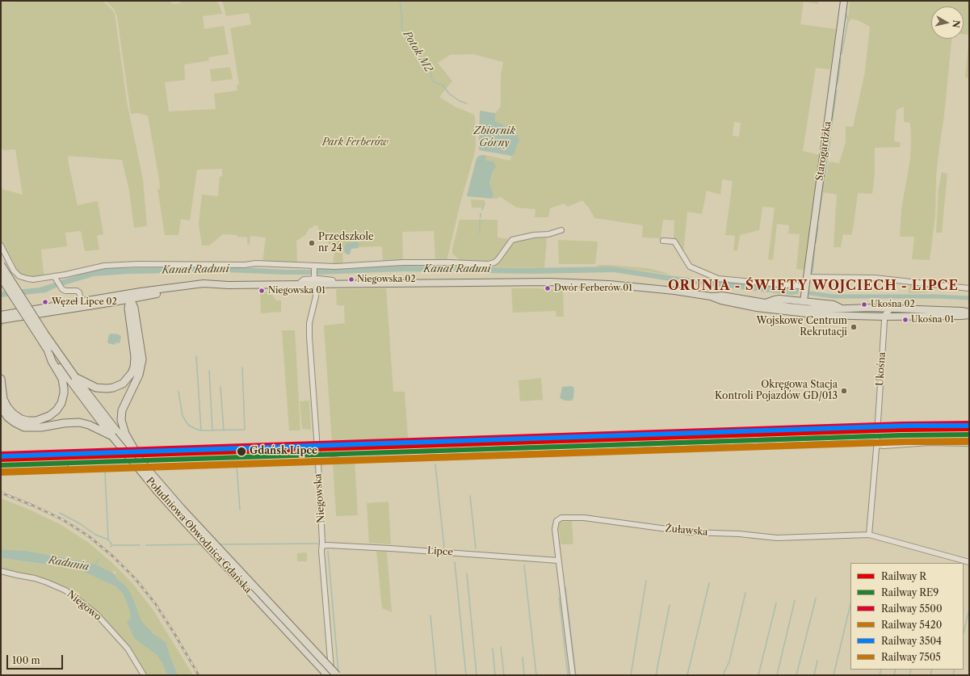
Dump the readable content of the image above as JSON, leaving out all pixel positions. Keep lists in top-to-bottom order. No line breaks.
{"streets":{"highway":["Południowa Obwodnica Gdańska"],"main road":["Starogardzka"],"street":["Ukośna","Niegowska","Żuławska","Lipce","Niegowo"]},"crossings":[["Niegowska","Lipce"],["Żuławska","Lipce"]],"districts":["ORUNIA - ŚWIĘTY WOJCIECH - LIPCE"],"water":["Potok M2","Zbiornik Górny","Kanał Raduni","Radunia"],"parks":["Park Ferberów"],"places":["Przedszkole nr 24","Niegowska 02","Dwór Ferberów 01","Niegowska 01","Węzeł Lipce 02","Ukośna 02","Ukośna 01","Wojskowe Centrum Rekrutacji","Okręgowa Stacja Kontroli Pojazdów GD/013","Gdańsk Lipce"],"lines":["rail line 5500","rail line 3504","rail line R","rail line RE9","rail line 5420","rail line 7505"],"legend":["Railway R","Railway RE9","Railway 5500","Railway 5420","Railway 3504","Railway 7505"],"scale_bar":"100 m","north":"right"}
